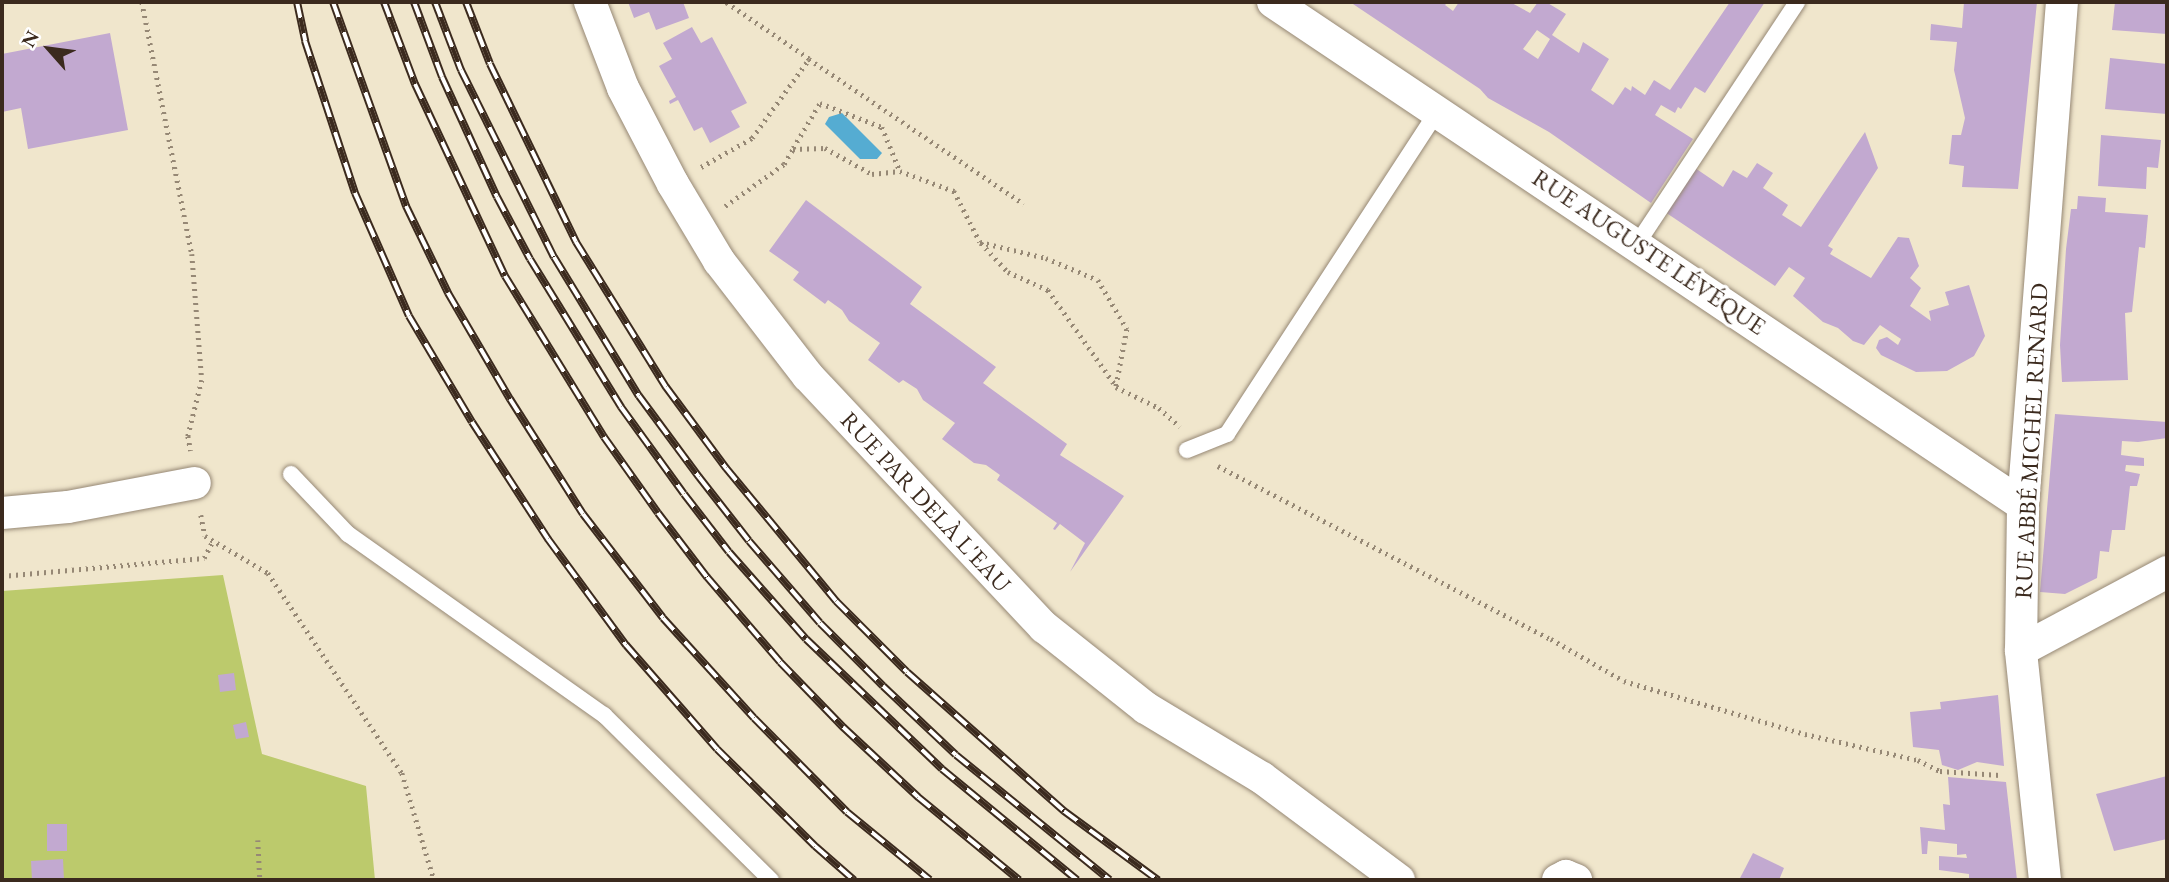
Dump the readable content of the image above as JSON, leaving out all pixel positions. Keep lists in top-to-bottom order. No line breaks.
{"streets":{"street":["RUE AUGUSTE LÉVÉQUE","RUE ABBÉ MICHEL RENARD","RUE PAR DELÀ L'EAU"]},"crossings":[["RUE AUGUSTE LÉVÉQUE","RUE ABBÉ MICHEL RENARD"]],"north":"top left"}
